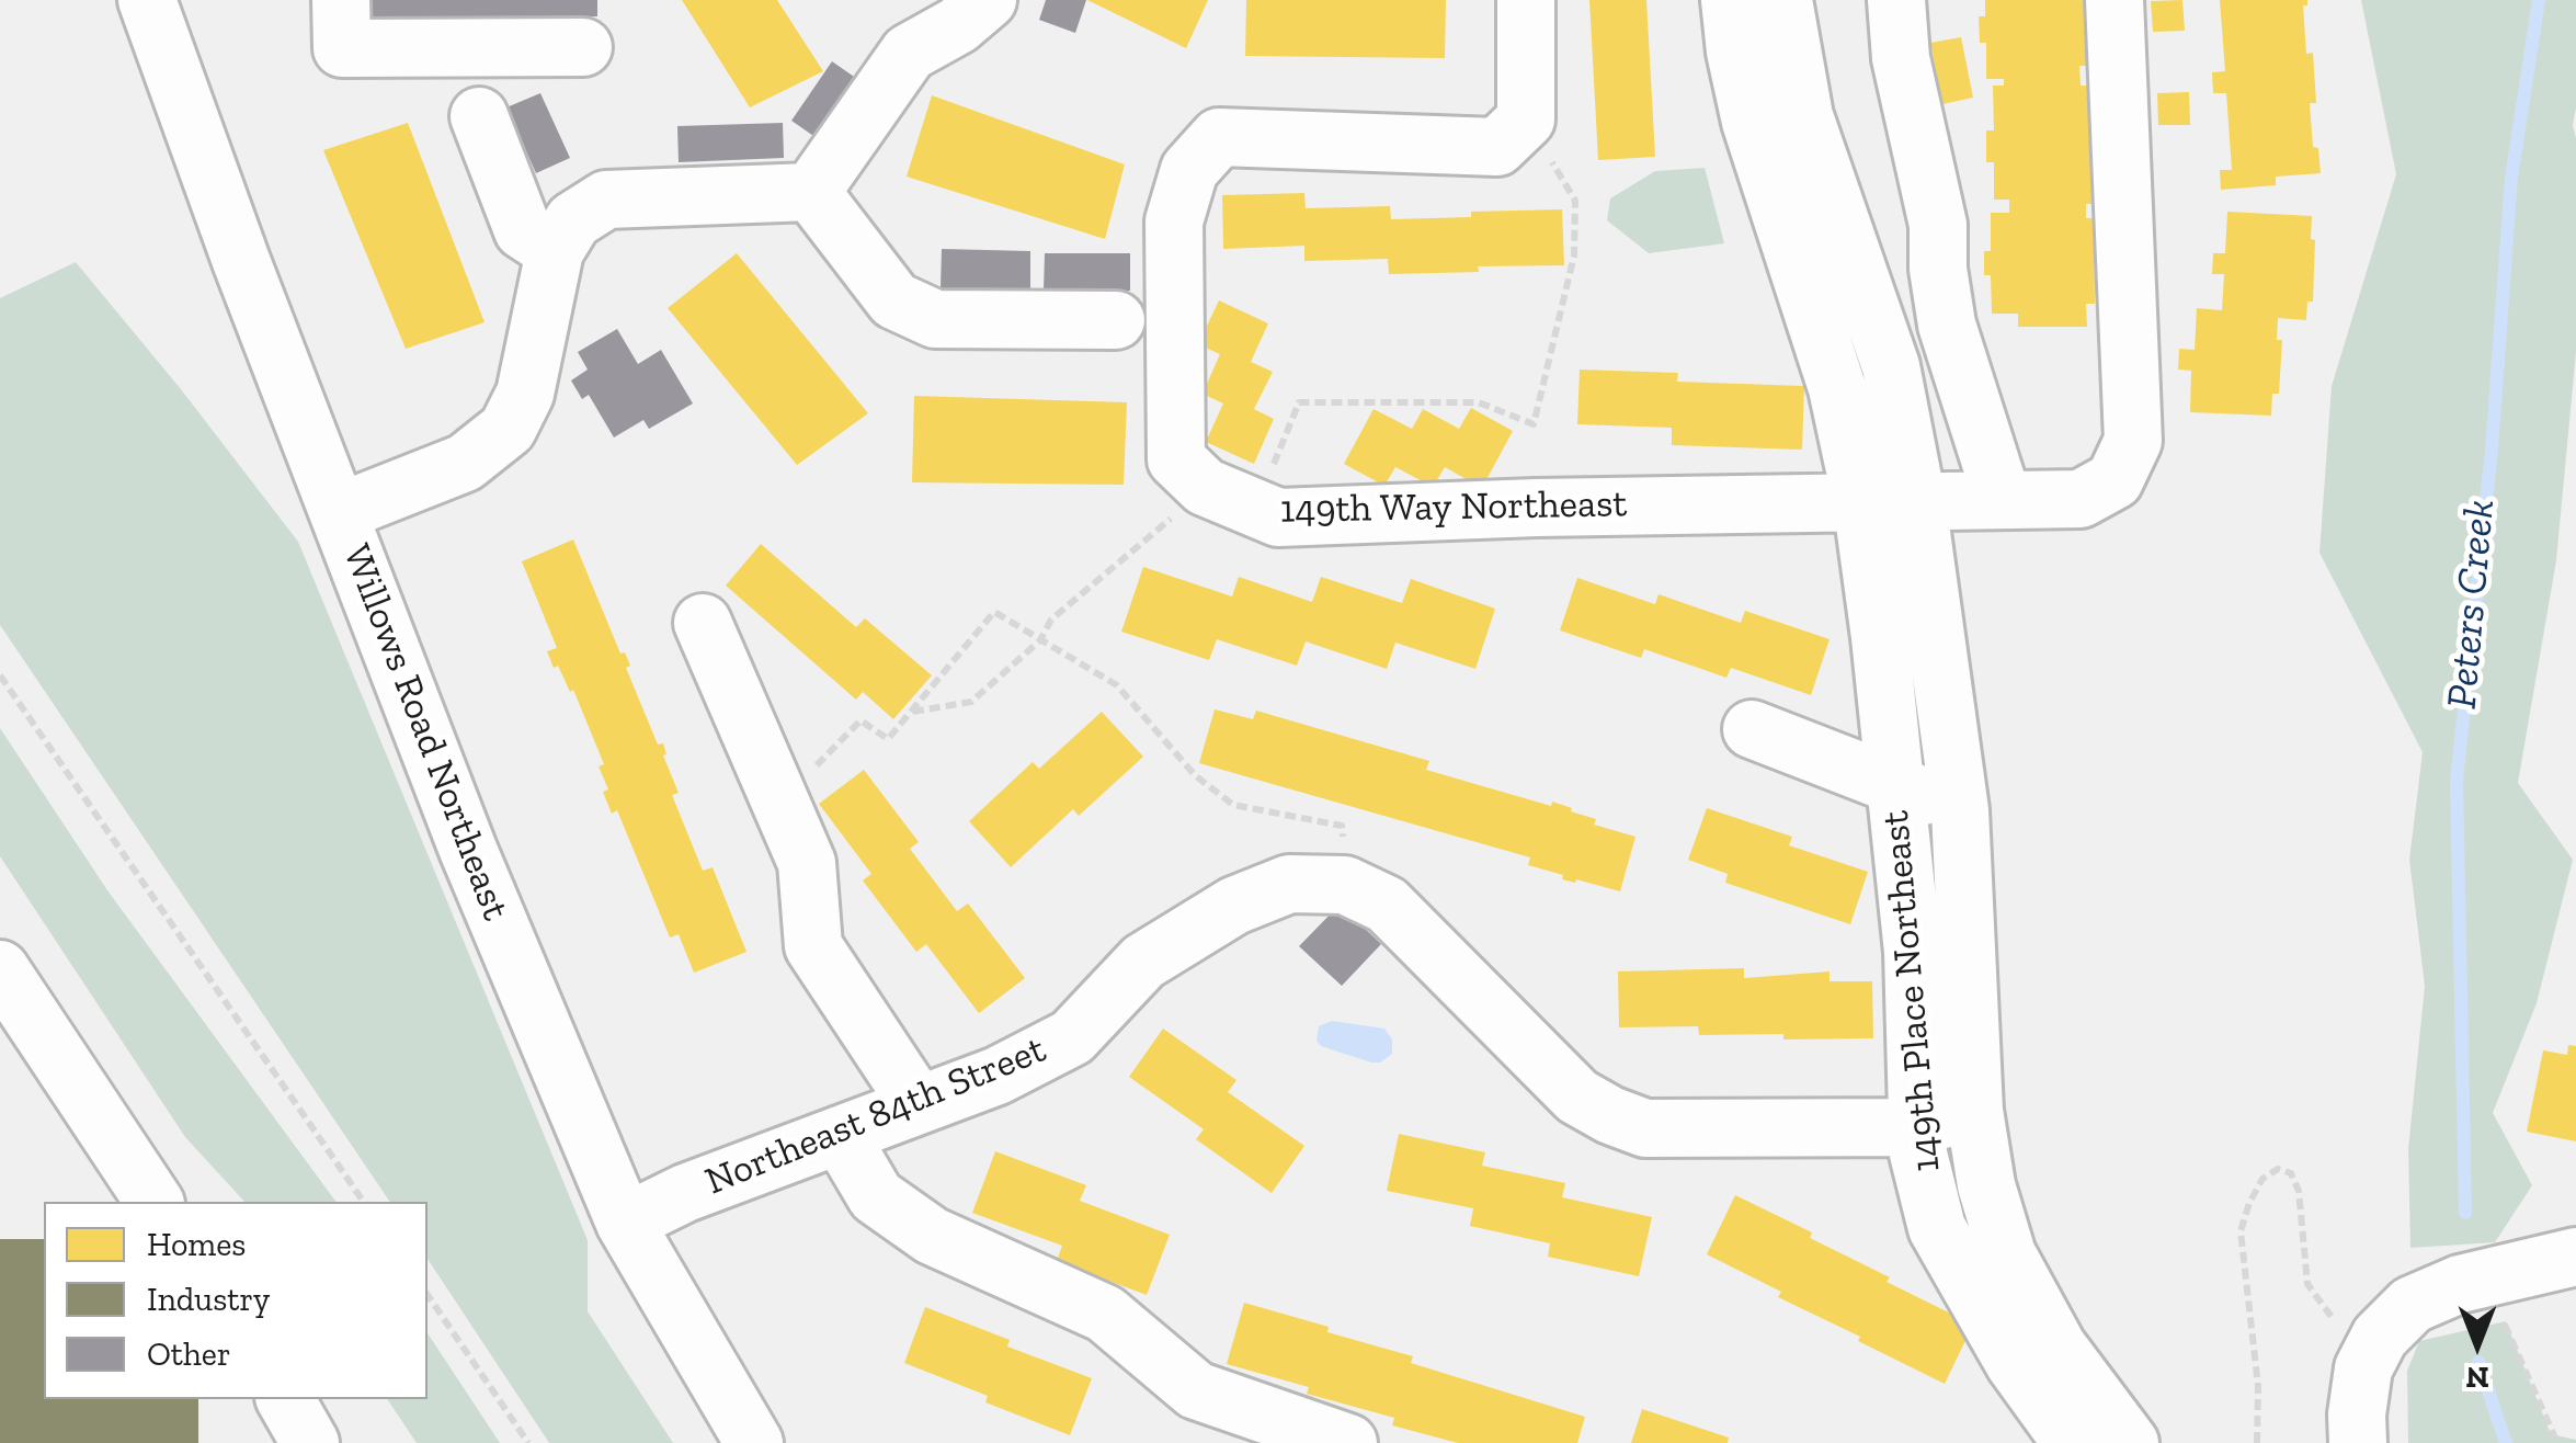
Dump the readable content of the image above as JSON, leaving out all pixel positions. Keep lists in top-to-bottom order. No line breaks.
{"streets":{"street":["149th Way Northeast","Willows Road Northeast","149th Place Northeast","Northeast 84th Street"]},"crossings":[["149th Way Northeast","149th Place Northeast"],["Willows Road Northeast","Northeast 84th Street"],["149th Place Northeast","Northeast 84th Street"]],"water":["Peters Creek"],"legend":["Homes","Industry","Other"],"north":"bottom"}
